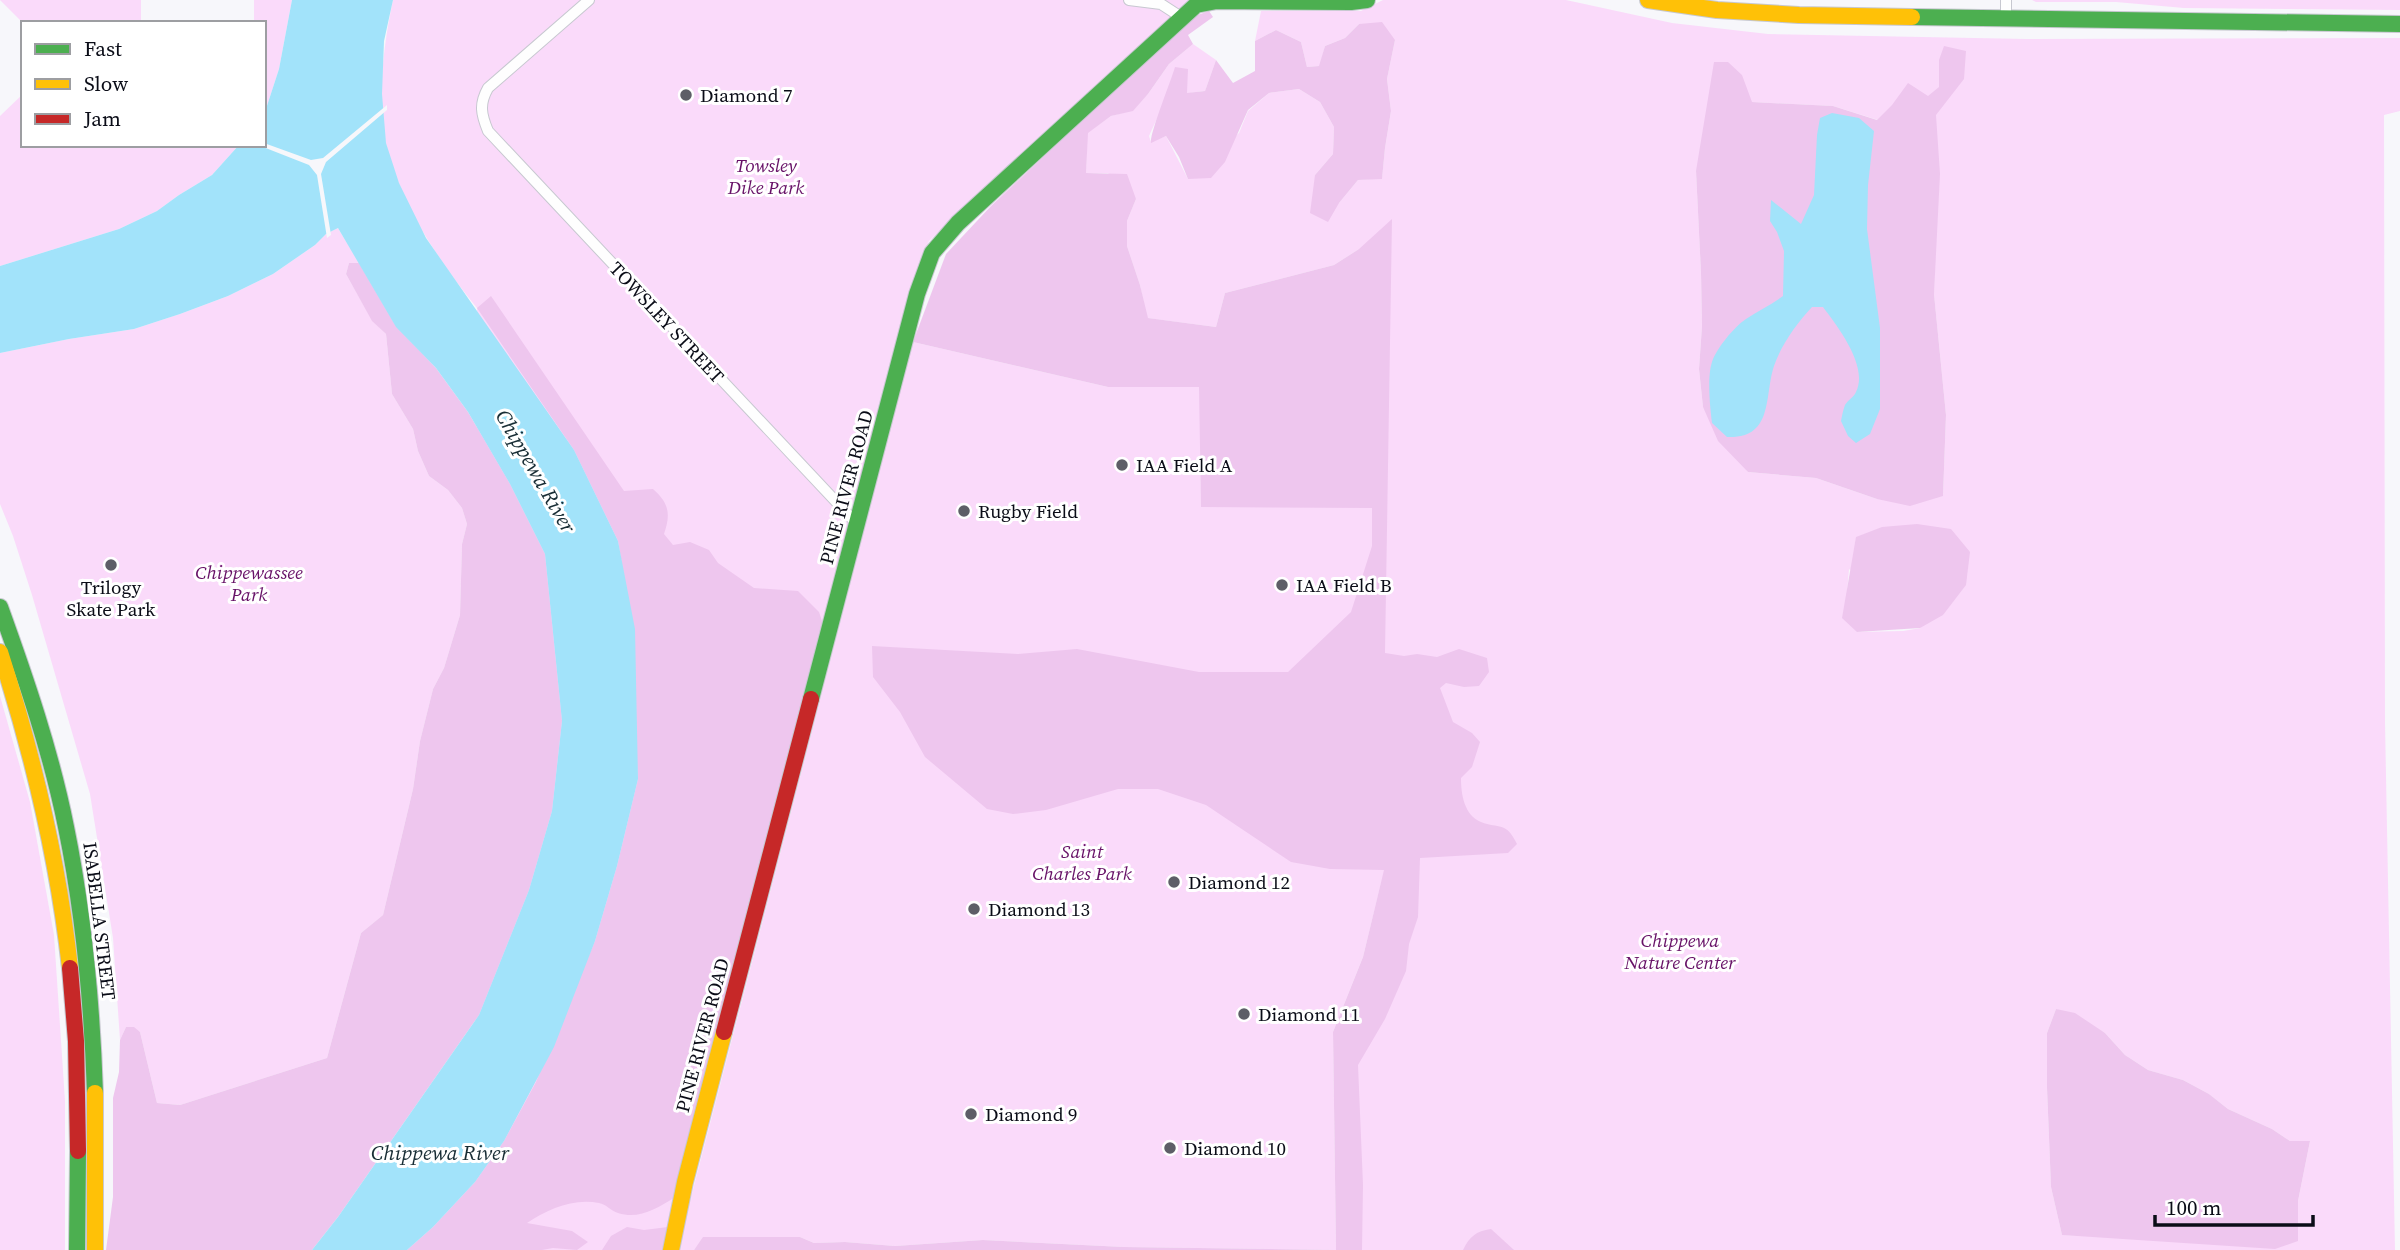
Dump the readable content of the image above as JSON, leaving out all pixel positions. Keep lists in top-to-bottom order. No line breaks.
{"streets":{"main road":["PINE RIVER ROAD","ISABELLA STREET"],"street":["TOWSLEY STREET"]},"crossings":[["TOWSLEY STREET","PINE RIVER ROAD"]],"water":["Chippewa River"],"parks":["Towsley Dike Park","Chippewassee Park","Saint Charles Park","Chippewa Nature Center"],"places":["Diamond 7","IAA Field A","Rugby Field","Trilogy Skate Park","IAA Field B","Diamond 12","Diamond 13","Diamond 11","Diamond 9","Diamond 10"],"legend":["Fast","Slow","Jam"],"scale_bar":"100 m"}
